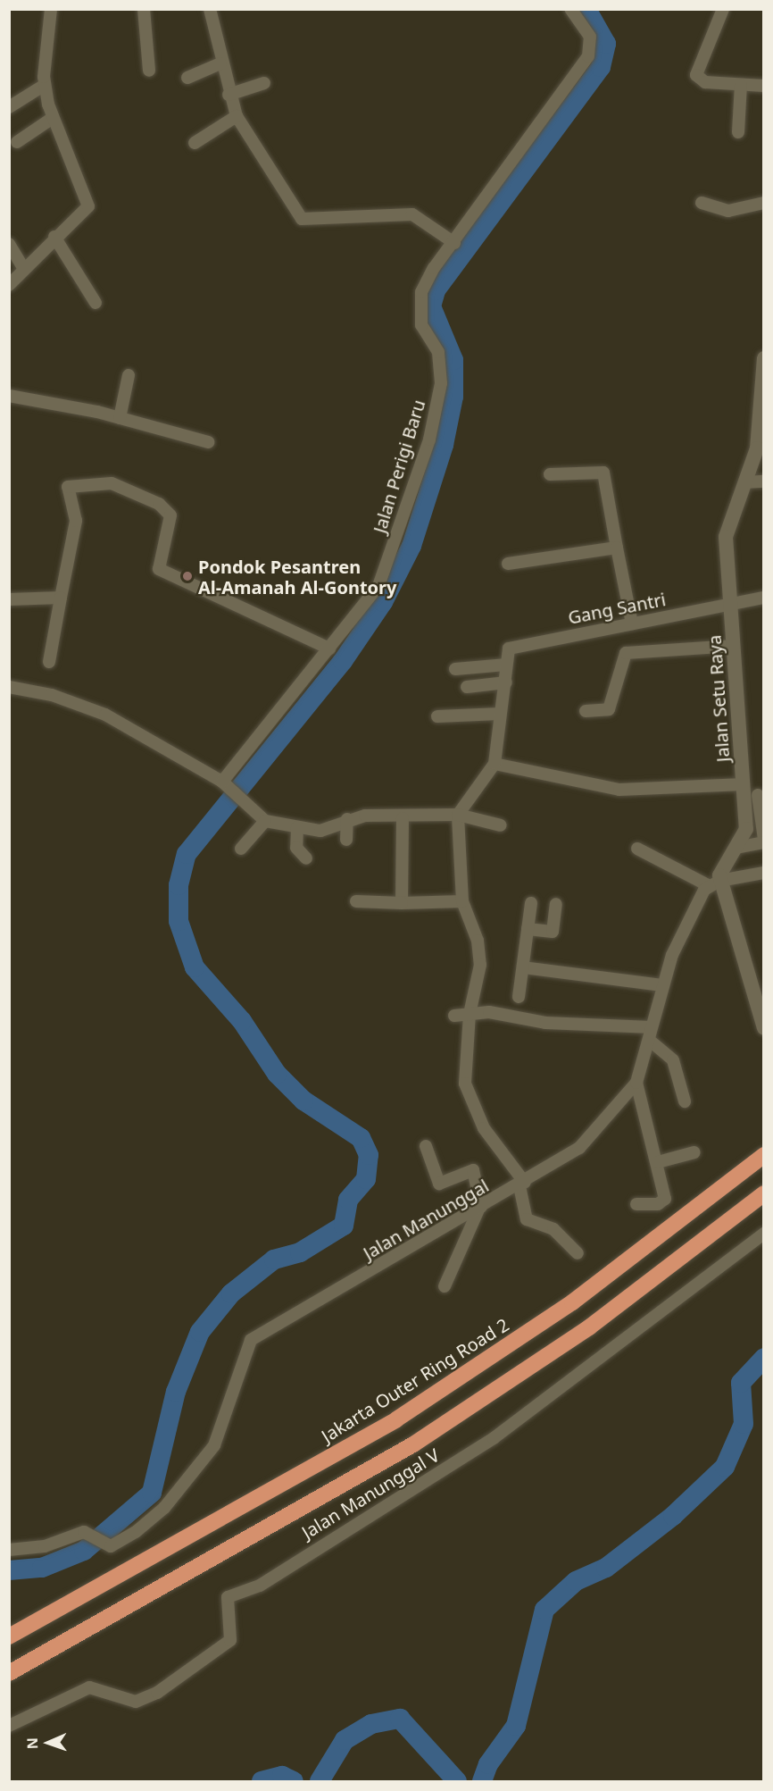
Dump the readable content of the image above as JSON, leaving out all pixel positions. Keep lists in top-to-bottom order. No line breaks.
{"streets":{"highway":["Jakarta Outer Ring Road 2"],"street":["Jalan Perigi Baru","Gang Santri","Jalan Setu Raya","Jalan Manunggal","Jalan Manunggal V"]},"crossings":[["Gang Santri","Jalan Setu Raya"],["Jalan Setu Raya","Jalan Manunggal"]],"places":["Pondok Pesantren Al-Amanah Al-Gontory"],"north":"left"}
